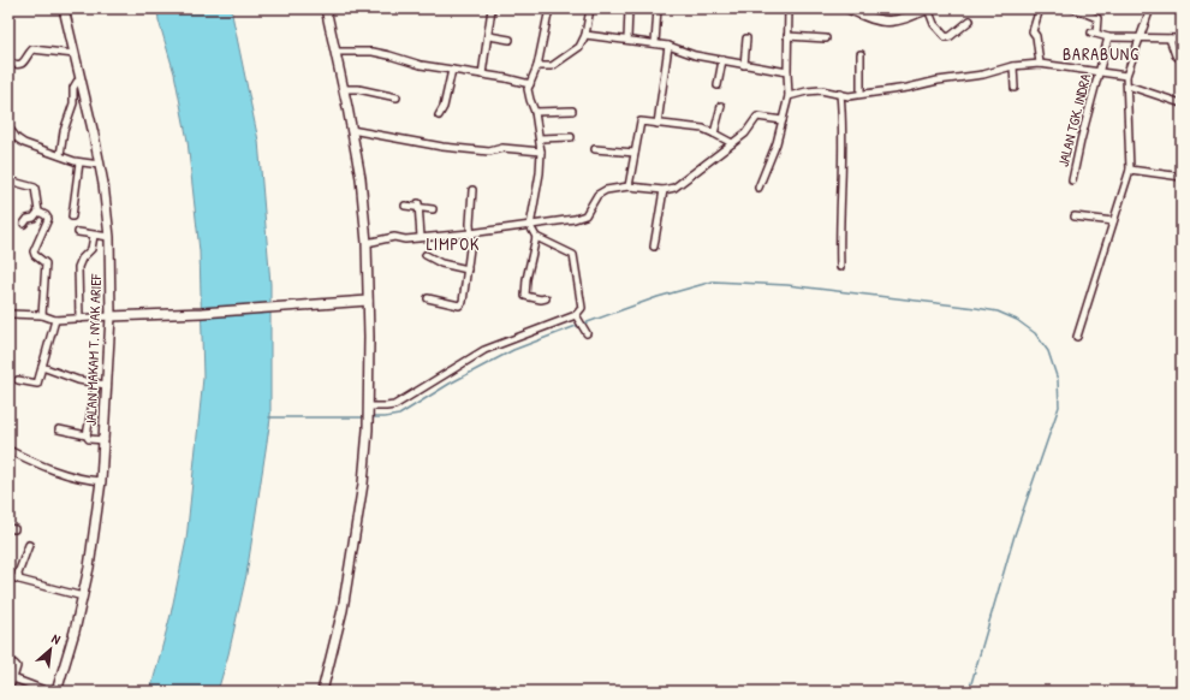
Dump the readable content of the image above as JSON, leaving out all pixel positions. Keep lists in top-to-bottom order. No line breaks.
{"streets":{"street":["JALAN TGK. INDRA","JALAN MAKAM T. NYAK ARIEF"]},"districts":["BARABUNG","LIMPOK"],"north":"top right"}
